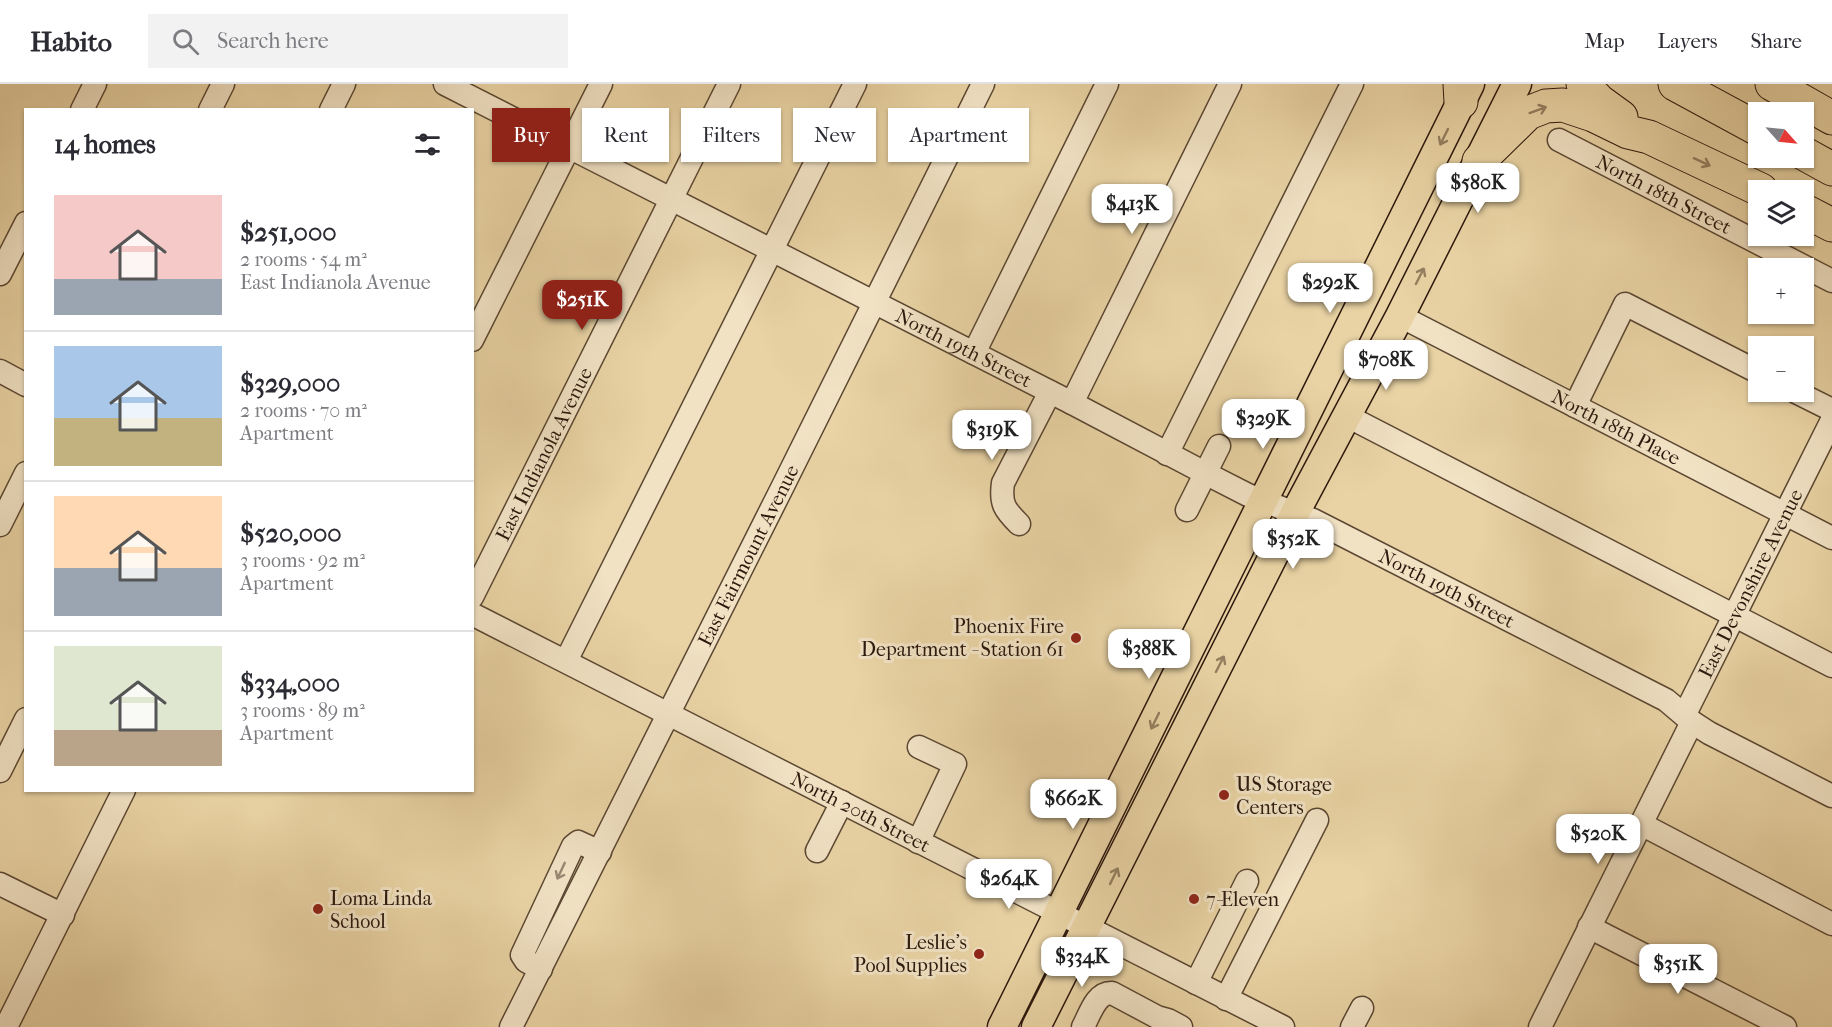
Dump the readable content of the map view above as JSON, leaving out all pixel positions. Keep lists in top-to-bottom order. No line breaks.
{"streets":{"street":["North 18th Street","North 19th Street","North 18th Place","East Indianola Avenue","East Fairmount Avenue","East Devonshire Avenue","North 20th Street"]},"crossings":[["North 19th Street","East Indianola Avenue"],["North 19th Street","East Fairmount Avenue"],["North 19th Street","East Devonshire Avenue"],["North 18th Place","East Devonshire Avenue"],["East Fairmount Avenue","North 20th Street"]],"places":["Phoenix Fire Department - Station 61","US Storage Centers","7-Eleven","Loma Linda School","Leslie's Pool Supplies"],"north":"bottom right","page":{"header":"Habito","search":"Search here","nav":["Map","Layers","Share"],"map_buttons":["+","−"],"chip":["Buy","Rent","Filters","New","Apartment"],"heading":"14 homes","price":["$580K","$413K","$292K","$251K","$708K","$329K","$319K","$352K","$388K","$662K","$520K","$264K","$334K","$351K"],"list":[{"name":"$251,000","note":"2 rooms · 54 m² · East Indianola Avenue"},{"name":"$329,000","note":"2 rooms · 70 m² · Apartment"},{"name":"$520,000","note":"3 rooms · 92 m² · Apartment"},{"name":"$334,000","note":"3 rooms · 89 m² · Apartment"}]}}
